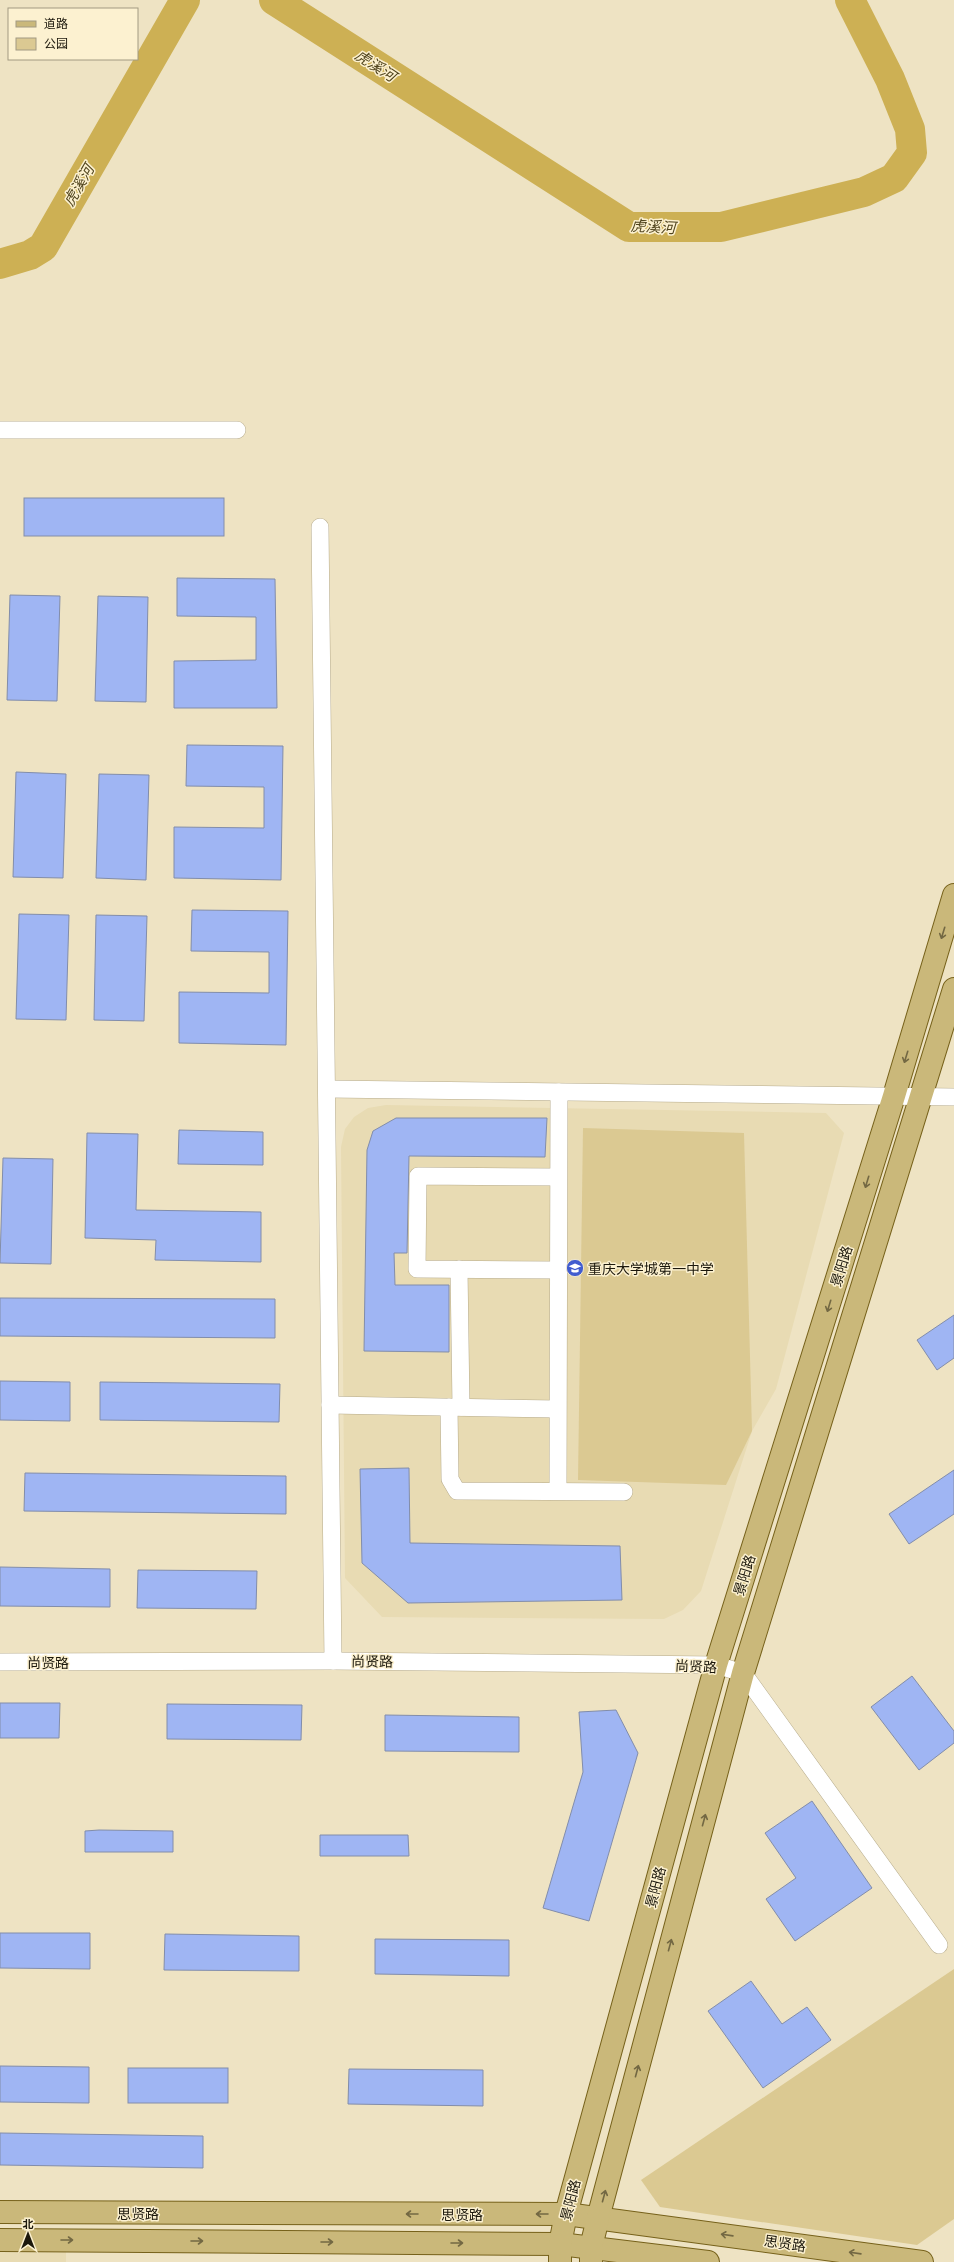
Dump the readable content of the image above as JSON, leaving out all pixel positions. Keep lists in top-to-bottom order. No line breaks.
{"streets":{"main road":["景阳路","思贤路"],"street":["尚贤路"]},"crossings":[["景阳路","尚贤路"],["景阳路","思贤路"]],"water":["虎溪河"],"places":{"school or university":["重庆大学城第一中学"]},"legend":["道路","公园"],"north":"top"}
